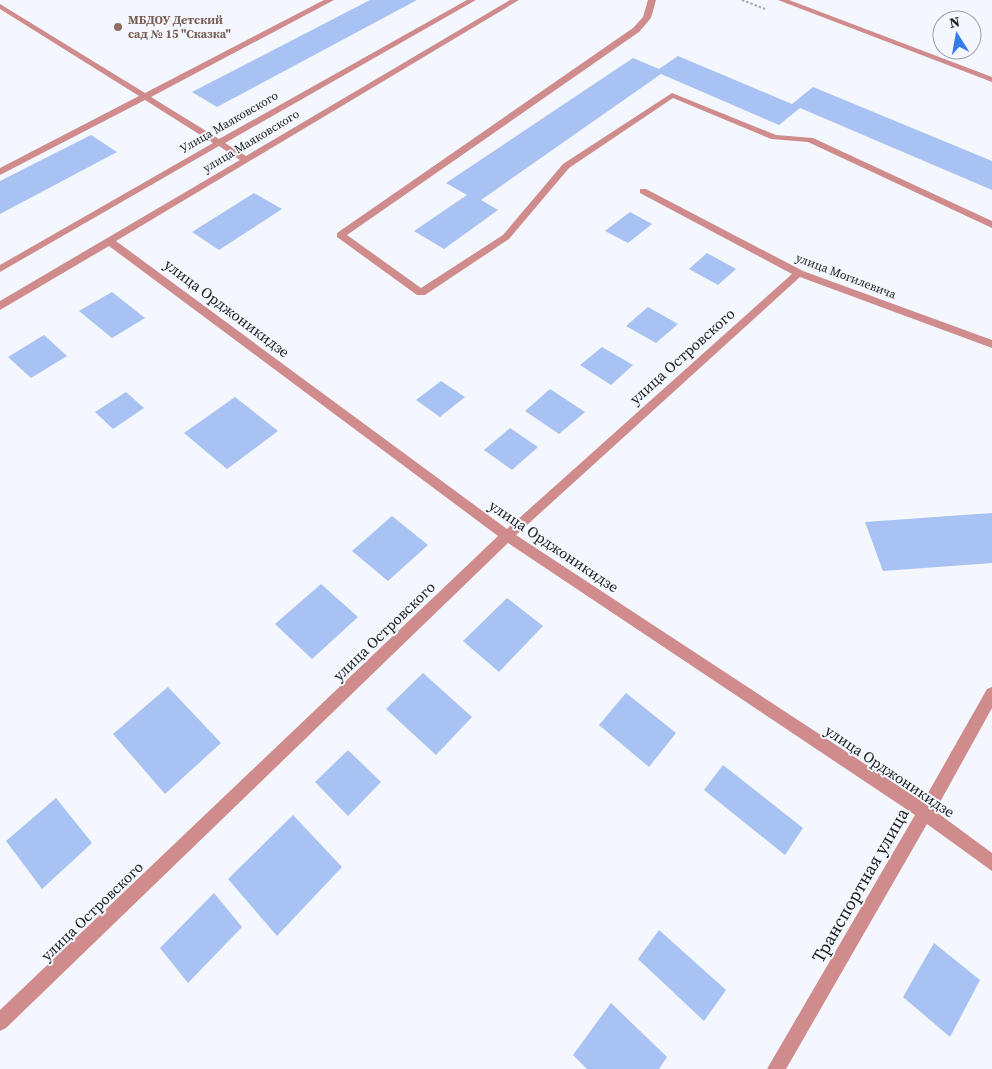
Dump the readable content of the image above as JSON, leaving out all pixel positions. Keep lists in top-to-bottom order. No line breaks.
{"streets":{"street":["Улица Маяковского","улица Маяковского","улица Могилевича","улица Орджоникидзе","улица Островского","Транспортная улица"]},"crossings":[["улица Маяковского","улица Орджоникидзе"],["улица Могилевича","улица Островского"],["улица Орджоникидзе","улица Островского"],["улица Орджоникидзе","Транспортная улица"]],"places":["МБДОУ Детский сад № 15 \"Сказка\""],"north":"top"}
